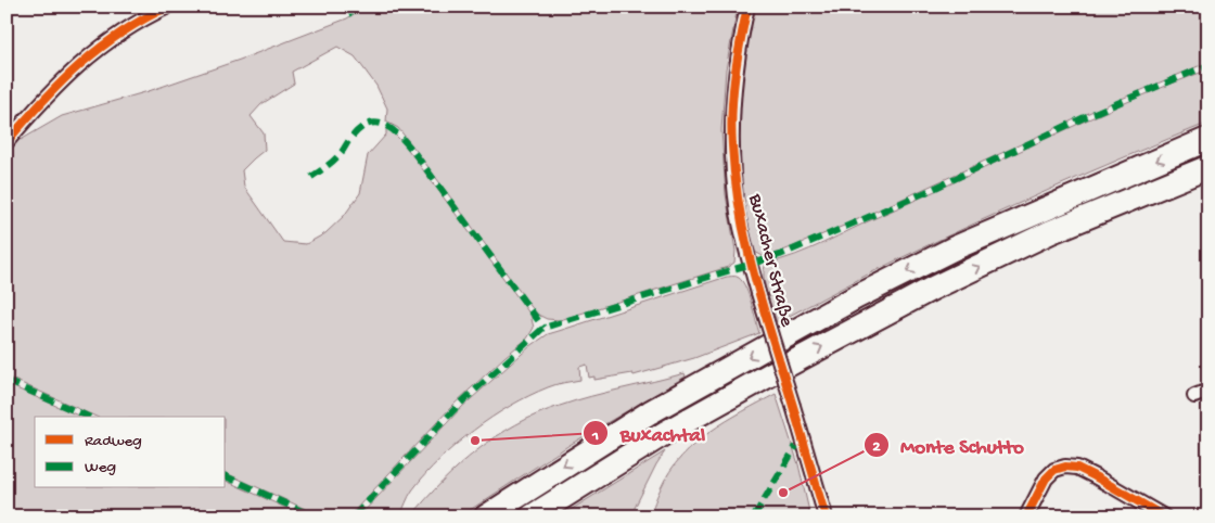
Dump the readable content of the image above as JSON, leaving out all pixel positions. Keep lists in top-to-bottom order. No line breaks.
{"streets":{"street":["Buxacher Straße"]},"places":["Buxachtal","Monte Schutto"],"legend":["Radweg","Weg"]}
